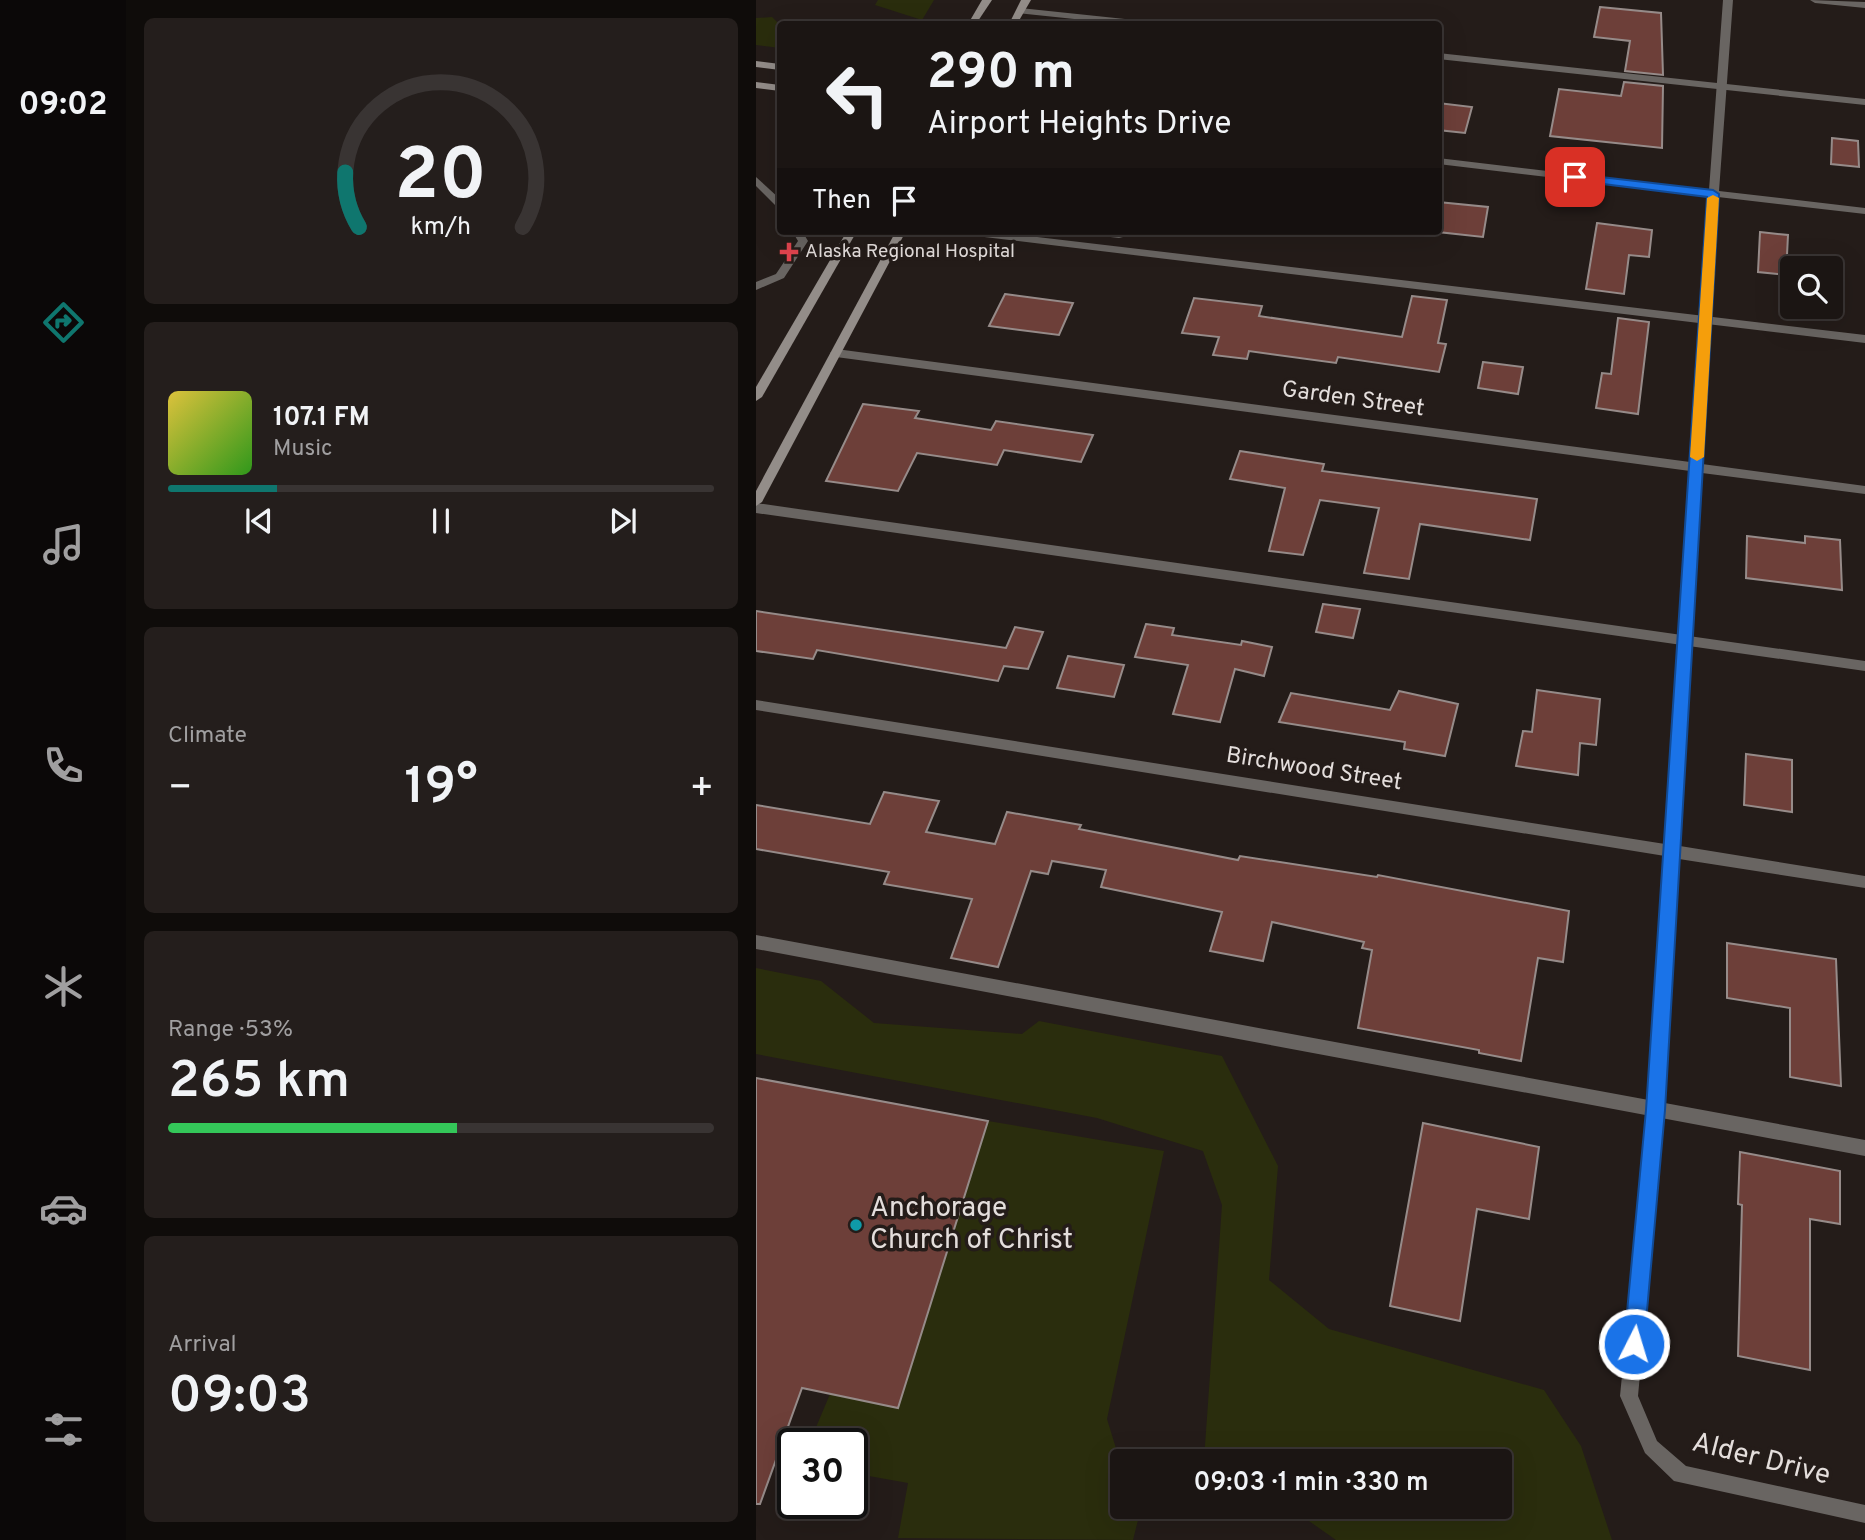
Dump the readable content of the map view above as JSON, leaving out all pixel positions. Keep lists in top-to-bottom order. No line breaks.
{"streets":{"street":["Garden Street","Birchwood Street","Alder Drive"]},"places":{"health":["Alaska Regional Hospital"],"other":["Anchorage Church of Christ"]},"page":{"tabs":"09:02","turn":["290 m","Airport Heights Drive"],"then":"Then","song":["107.1 FM","Music"],"tile":["Climate",["Range · 53%","265 km"],["Arrival","09:03"]],"heat":["−","19°","+"],"limit":"30","trip":"09:03 · 1 min · 330 m","gauge":["20","km/h"]}}
